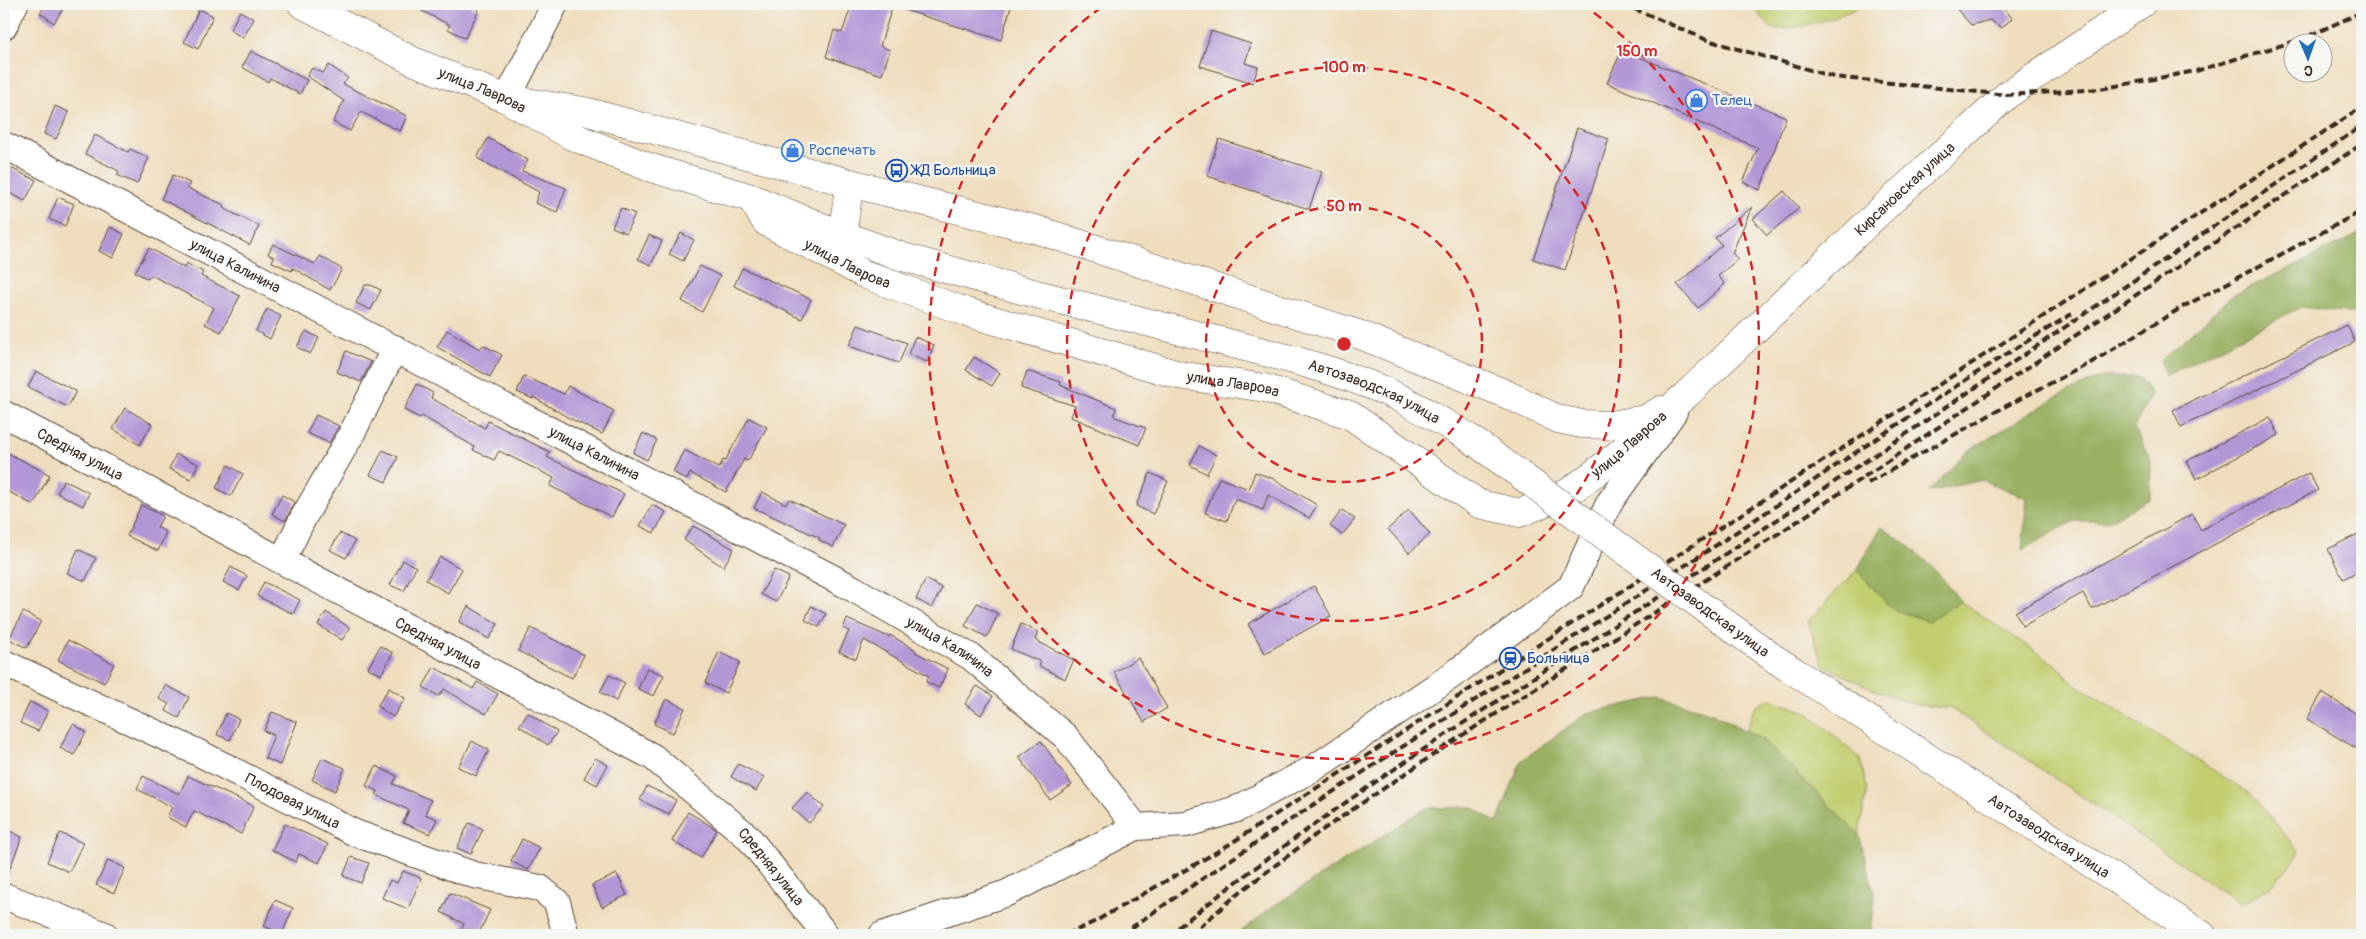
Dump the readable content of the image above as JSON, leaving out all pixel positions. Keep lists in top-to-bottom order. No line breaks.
{"streets":{"main road":["улица Лаврова","Кирсановская улица","Автозаводская улица"],"street":["улица Калинина","Средняя улица","Плодовая улица"]},"crossings":[["улица Лаврова","Кирсановская улица"],["улица Лаврова","Автозаводская улица"]],"places":{"shop":["Телец","Роспечать"],"bus stop":["ЖД Больница"],"station":["Больница"]},"north":"bottom","rings":["150 m","100 m","50 m"]}
